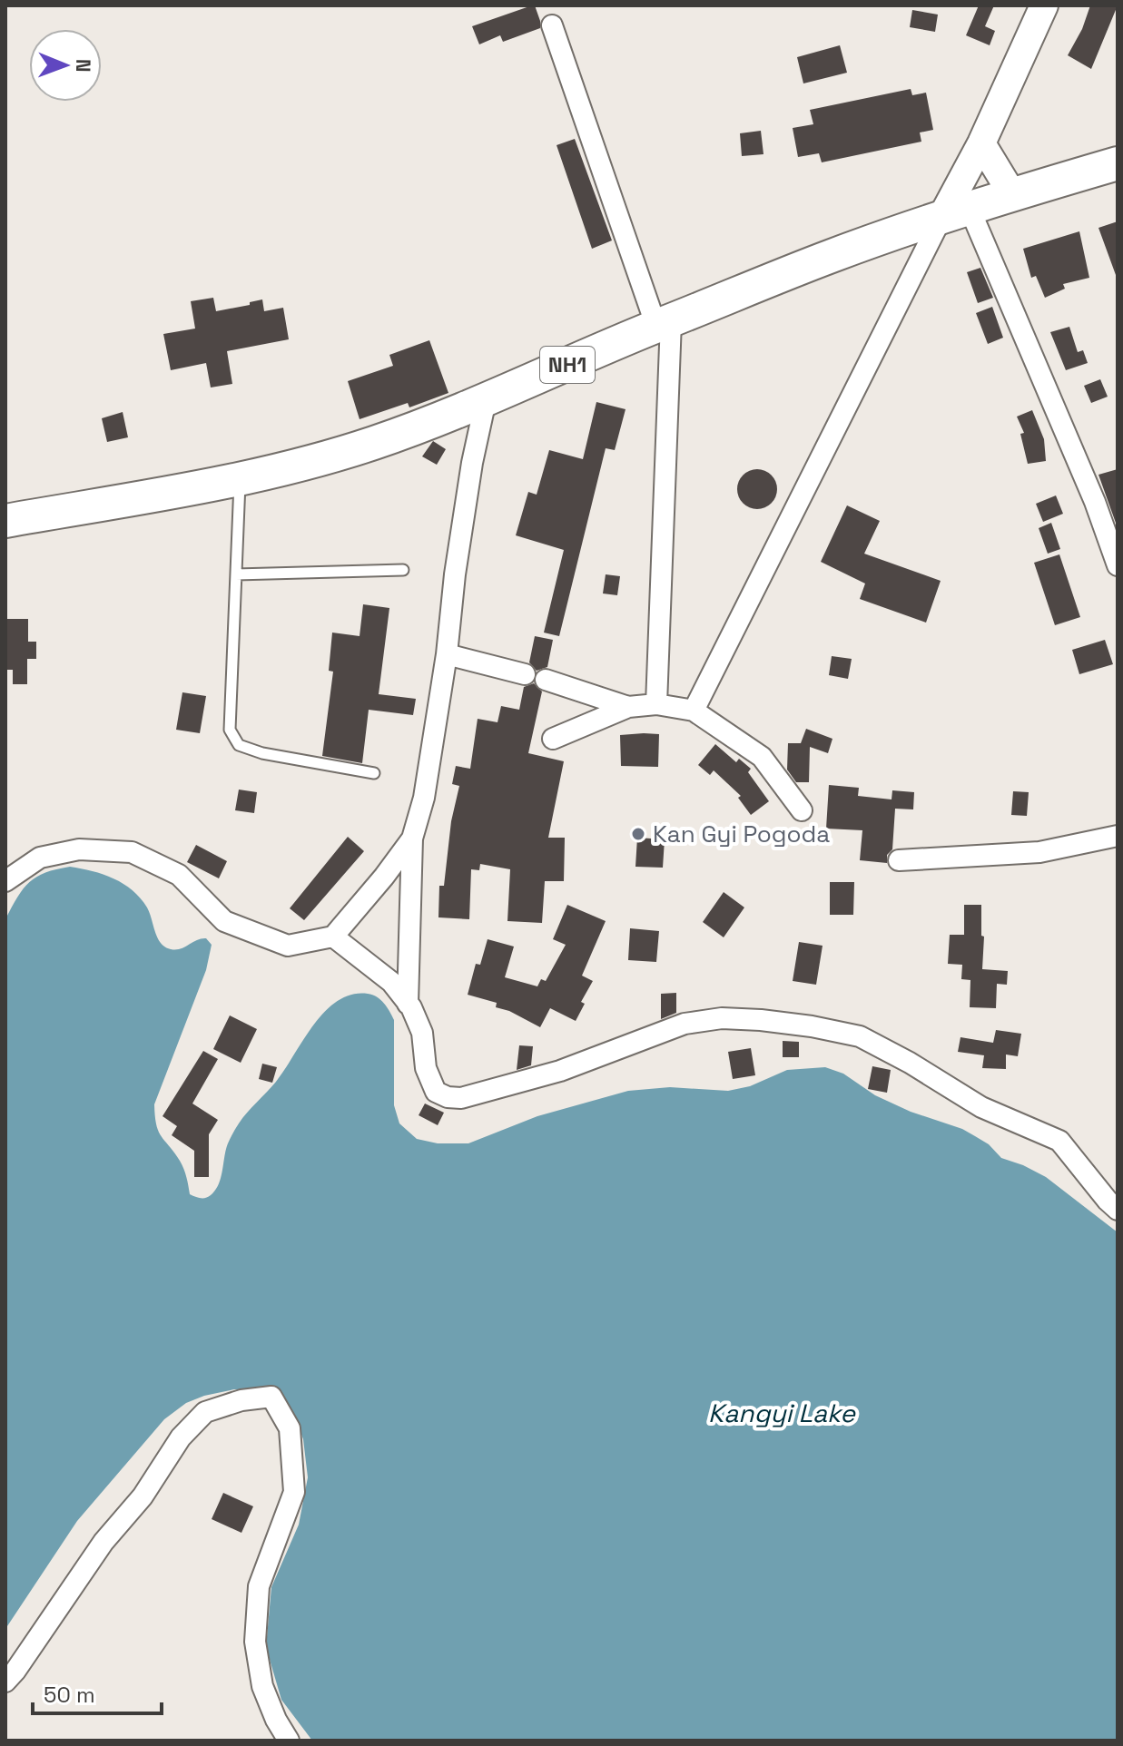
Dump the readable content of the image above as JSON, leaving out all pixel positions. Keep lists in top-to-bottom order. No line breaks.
{"streets":{"highway":["NH1"]},"water":["Kangyi Lake"],"places":["Kan Gyi Pogoda"],"scale_bar":"50 m","north":"right"}
